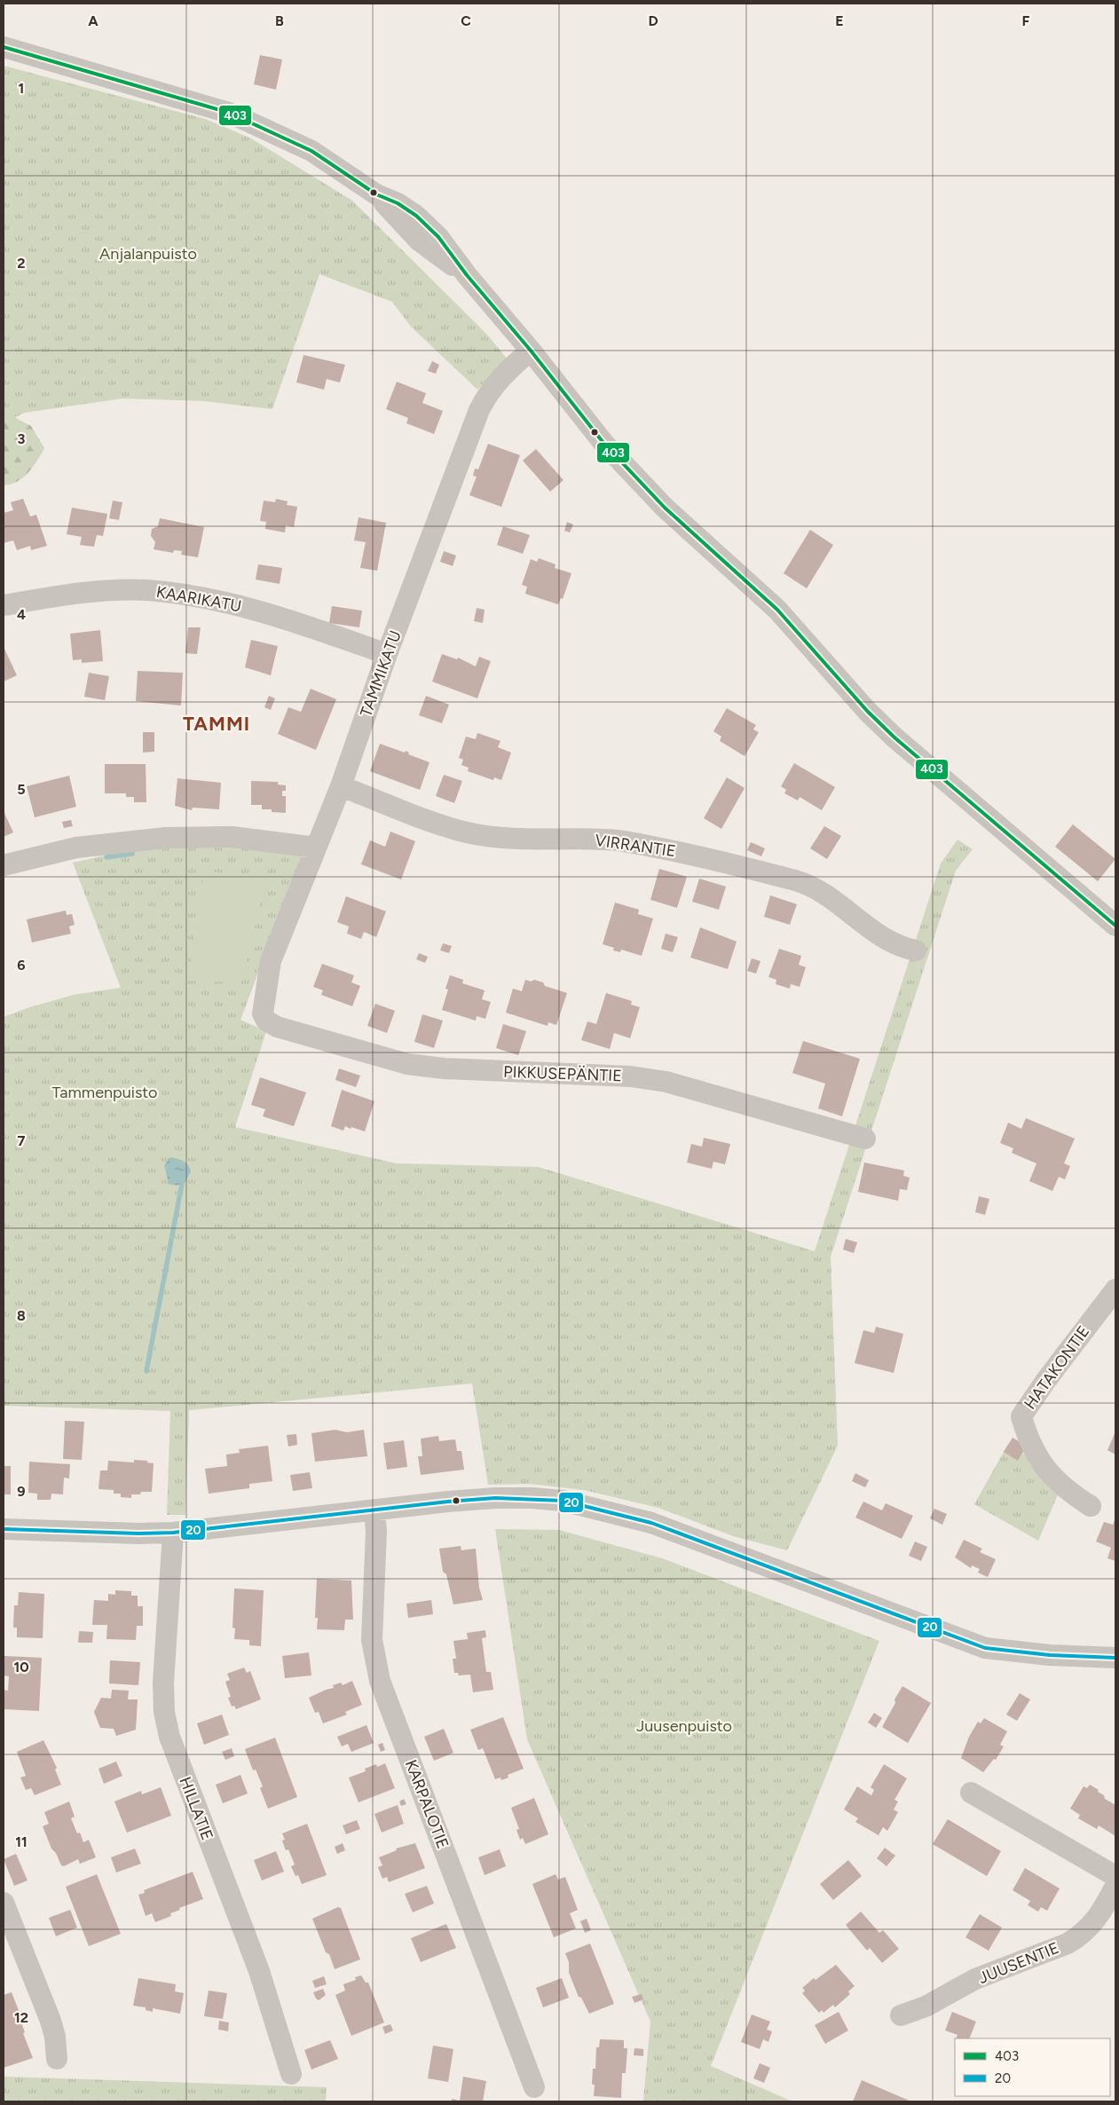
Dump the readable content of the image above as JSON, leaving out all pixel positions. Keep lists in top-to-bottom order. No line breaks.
{"streets":{"street":["KAARIKATU","TAMMIKATU","VIRRANTIE","PIKKUSEPÄNTIE","HATAKONTIE","KARPALOTIE","HILLATIE","JUUSENTIE"]},"crossings":[["KAARIKATU","TAMMIKATU"],["TAMMIKATU","VIRRANTIE"],["TAMMIKATU","PIKKUSEPÄNTIE"]],"districts":["TAMMI"],"parks":["Anjalanpuisto","Tammenpuisto","Juusenpuisto"],"lines":["transit line 403","transit line 20"],"legend":["403","20"],"grid":{"columns":["A","B","C","D","E","F"],"rows":["1","2","3","4","5","6","7","8","9","10","11","12"]}}
